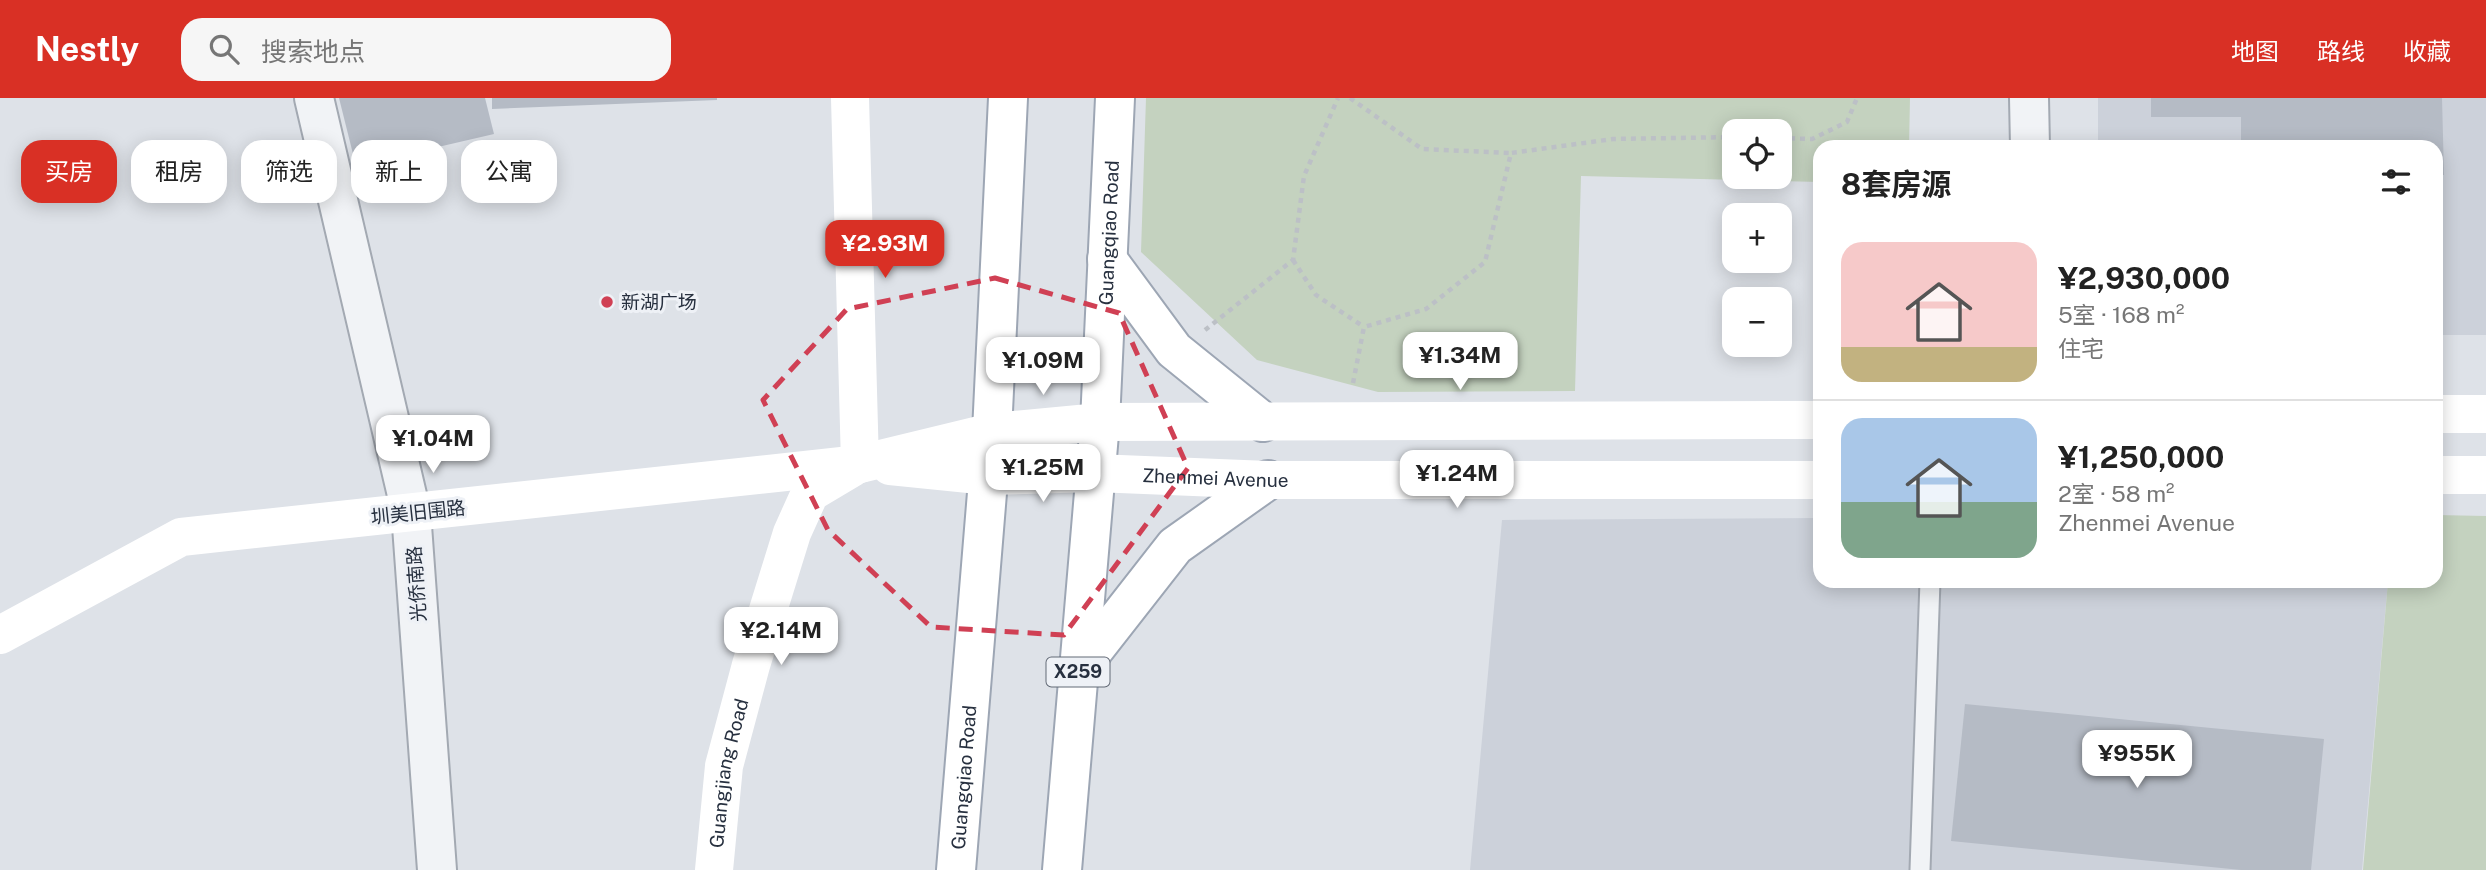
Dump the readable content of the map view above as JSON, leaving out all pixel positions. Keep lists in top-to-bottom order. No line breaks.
{"streets":{"main road":["Guangqiao Road","Zhenmei Avenue","圳美旧围路","X259","Guangjiang Road"],"street":["光侨南路"]},"crossings":[["Guangqiao Road","Zhenmei Avenue"],["Zhenmei Avenue","圳美旧围路"],["Zhenmei Avenue","Guangjiang Road"],["圳美旧围路","光侨南路"],["圳美旧围路","Guangjiang Road"]],"places":["新湖广场"],"page":{"header":"Nestly","search":"搜索地点","nav":["地图","路线","收藏"],"map_buttons":["+","−"],"chip":["买房","租房","筛选","新上","公寓"],"heading":"8套房源","price":["¥2.93M","¥1.34M","¥1.09M","¥1.04M","¥1.25M","¥1.24M","¥2.14M","¥955K"],"list":[{"name":"¥2,930,000","note":"5室 · 168 m² · 住宅"},{"name":"¥1,250,000","note":"2室 · 58 m² · Zhenmei Avenue"}]}}
